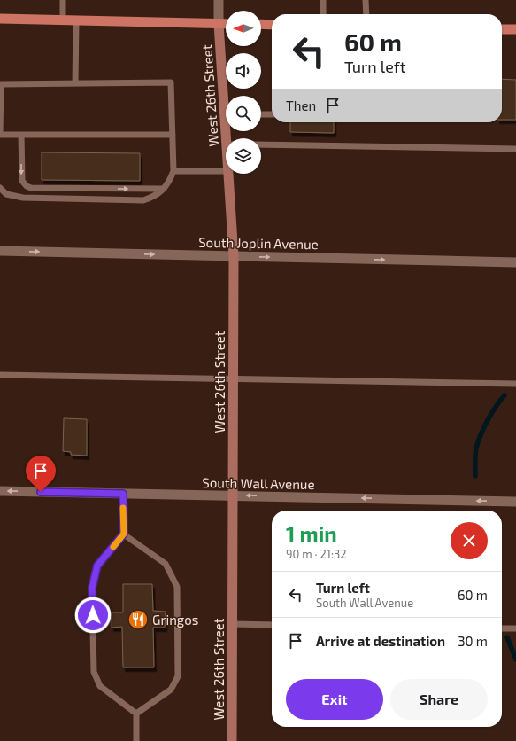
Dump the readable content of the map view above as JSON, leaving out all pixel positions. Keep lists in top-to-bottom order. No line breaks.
{"streets":{"main road":["West 26th Street"],"street":["South Joplin Avenue","South Wall Avenue"]},"crossings":[["West 26th Street","South Joplin Avenue"],["West 26th Street","South Wall Avenue"]],"one_way":["South Joplin Avenue","South Wall Avenue"],"places":{"restaurant":["Gringos"]},"north":"left","page":{"turn":["60 m","Turn left"],"then":"Then","heading":["1 min","90 m · 21:32"],"list":[{"name":"Turn left","note":"South Wall Avenue","value":"60 m"},{"name":"Arrive at destination","value":"30 m"}],"buttons":["Exit","Share"]}}
